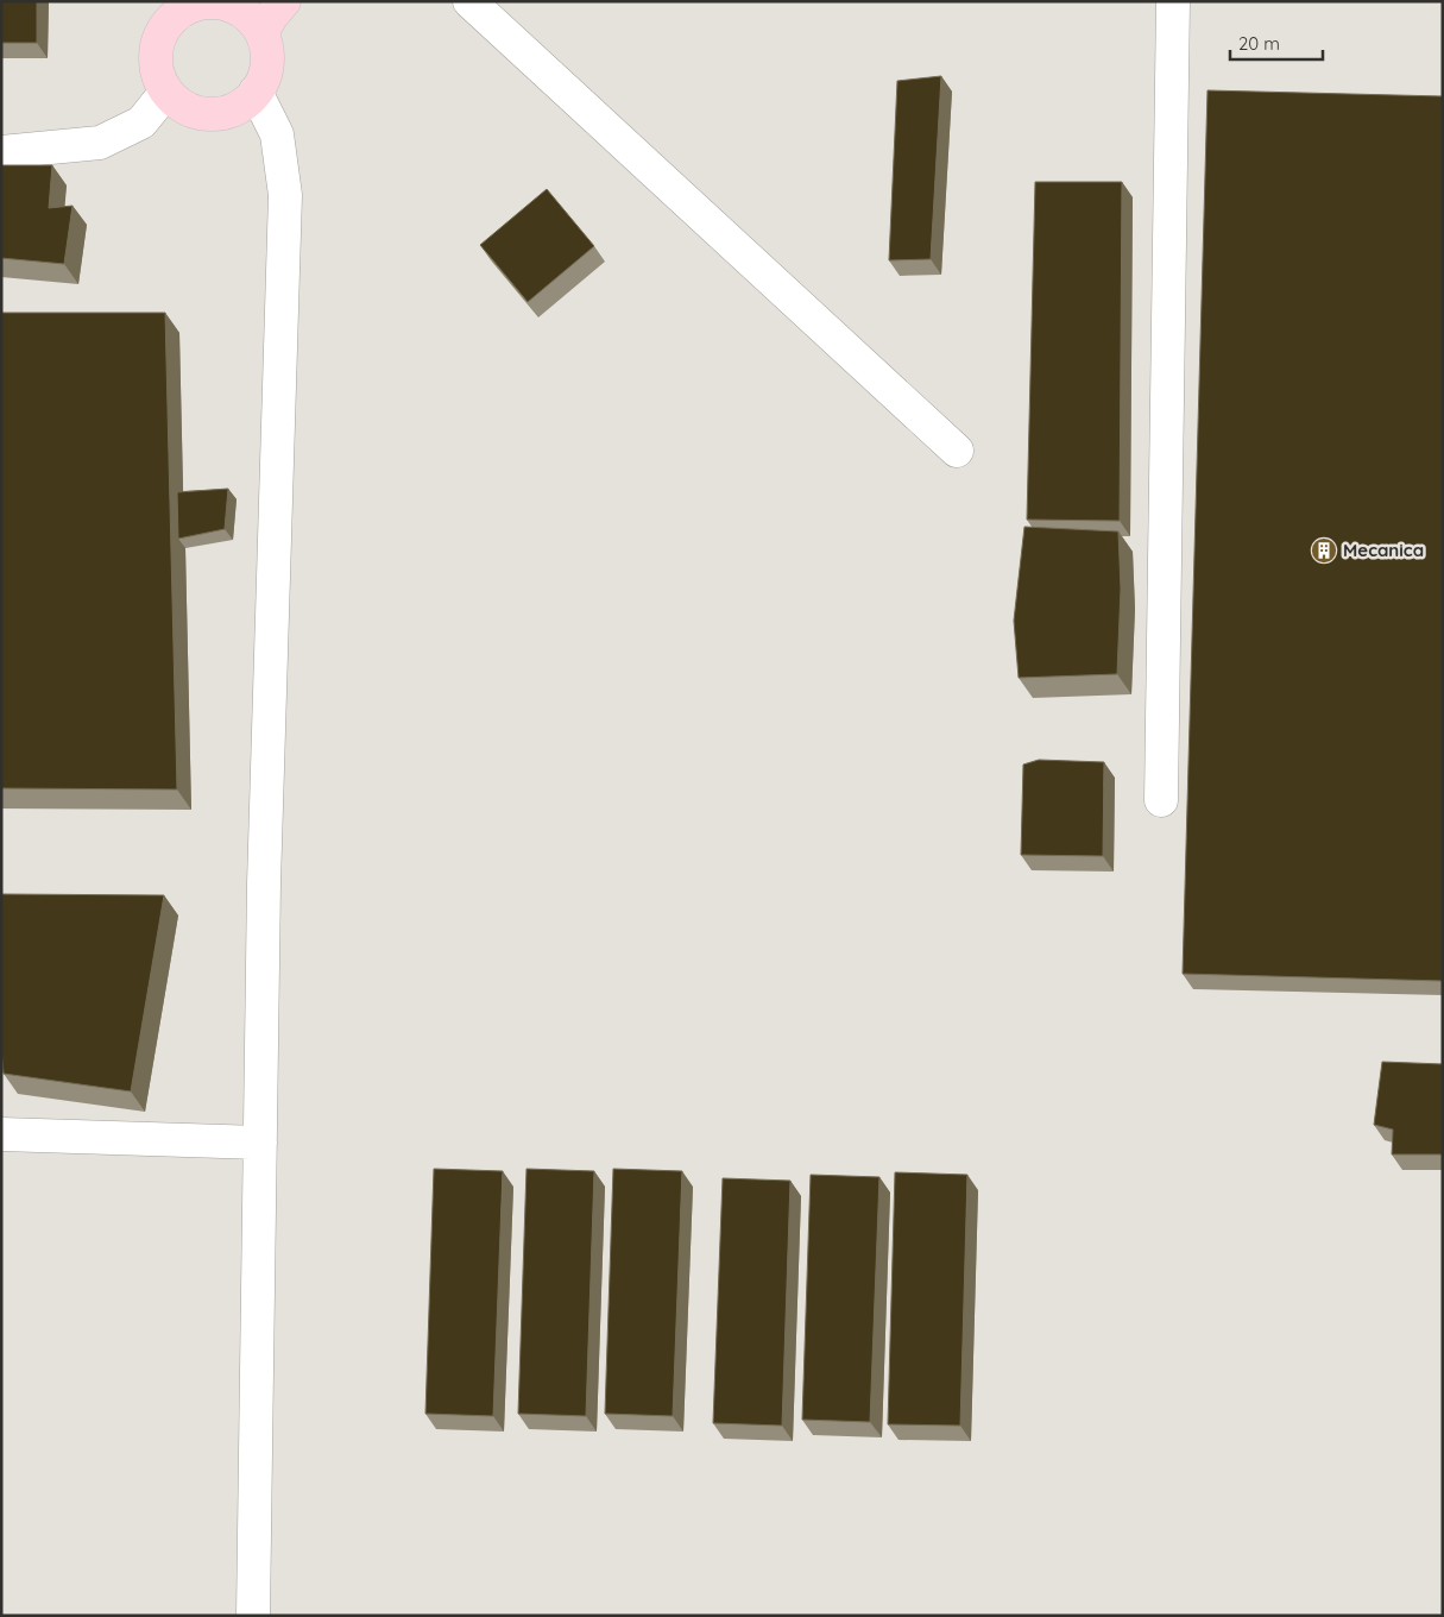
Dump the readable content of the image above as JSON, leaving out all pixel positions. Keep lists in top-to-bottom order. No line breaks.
{"places":{"building":["Mecanica"]},"scale_bar":"20 m"}
